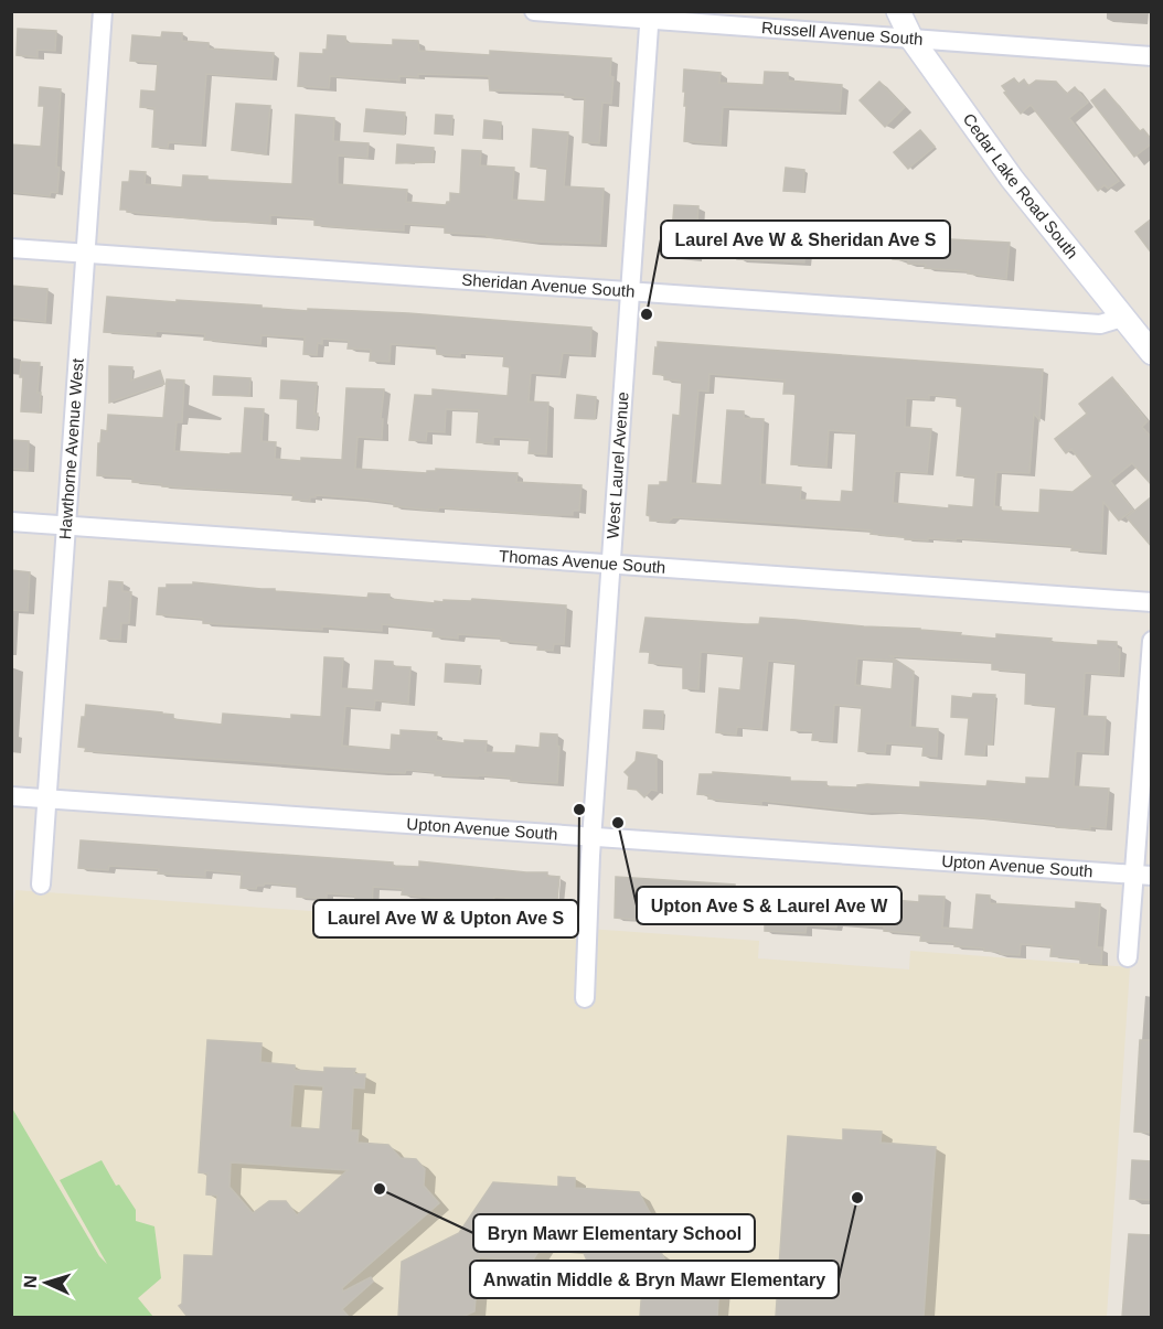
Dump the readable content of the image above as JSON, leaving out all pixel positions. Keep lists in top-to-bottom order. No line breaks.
{"streets":{"street":["Russell Avenue South","Cedar Lake Road South","Sheridan Avenue South","Hawthorne Avenue West","West Laurel Avenue","Thomas Avenue South","Upton Avenue South"]},"crossings":[["Russell Avenue South","Cedar Lake Road South"],["Russell Avenue South","West Laurel Avenue"],["Cedar Lake Road South","Sheridan Avenue South"],["Sheridan Avenue South","Hawthorne Avenue West"],["Sheridan Avenue South","West Laurel Avenue"],["Hawthorne Avenue West","Thomas Avenue South"],["Hawthorne Avenue West","Upton Avenue South"],["West Laurel Avenue","Thomas Avenue South"],["West Laurel Avenue","Upton Avenue South"]],"places":["Laurel Ave W & Sheridan Ave S","Laurel Ave W & Upton Ave S","Upton Ave S & Laurel Ave W","Bryn Mawr Elementary School","Anwatin Middle & Bryn Mawr Elementary"],"north":"left"}
